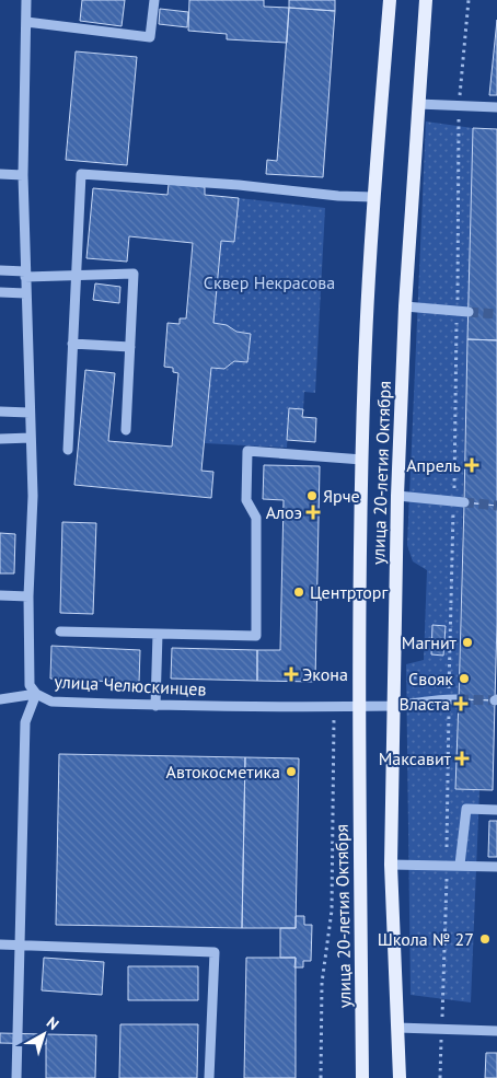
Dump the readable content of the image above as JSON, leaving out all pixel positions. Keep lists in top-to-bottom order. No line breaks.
{"streets":{"main road":["улица 20-летия Октября"],"street":["улица Челюскинцев"]},"crossings":[["улица 20-летия Октября","улица Челюскинцев"]],"parks":["Сквер Некрасова"],"places":{"health":["Апрель","Алоэ","Экона","Власта","Максавит"],"other":["Ярче","Центрторг","Магнит","Свояк","Автокосметика","Школа № 27"]},"north":"top right"}
